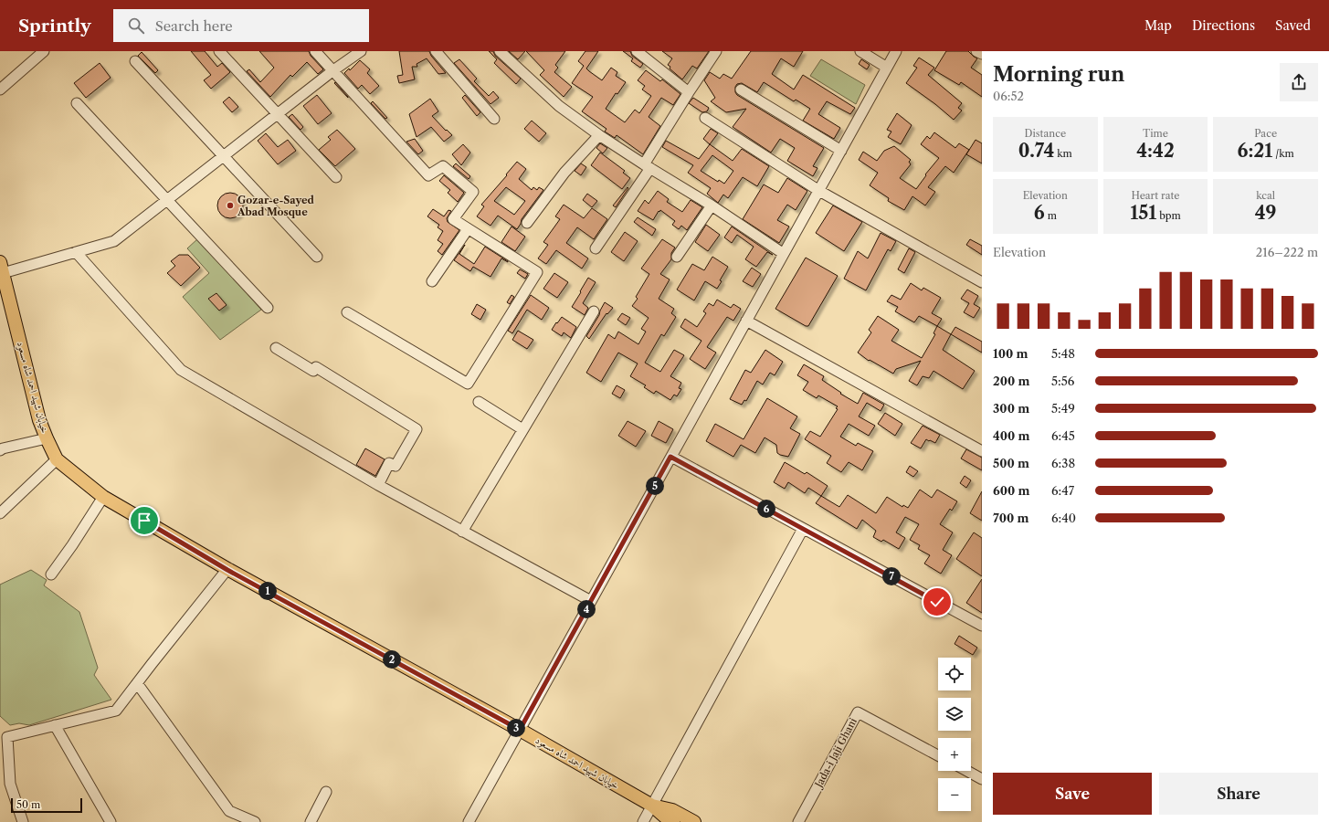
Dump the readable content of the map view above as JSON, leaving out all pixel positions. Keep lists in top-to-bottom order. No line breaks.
{"streets":{"main road":["خیابان شهید احمد شاه مسعود"],"street":["Jada-i Jaji Ghani"]},"places":["Gozar-e-Sayed Abad Mosque"],"scale_bar":"50 m","page":{"header":"Sprintly","search":"Search here","nav":["Map","Directions","Saved"],"heading":["Morning run","06:52"],"stats":[["Distance","0.74 km"],["Time","4:42"],["Pace","6:21 /km"],["Elevation","6 m"],["Heart rate","151 bpm"],["kcal","49"]],"chart":["Elevation","216–222 m"],"list":[{"name":"100 m","note":"5:48"},{"name":"200 m","note":"5:56"},{"name":"300 m","note":"5:49"},{"name":"400 m","note":"6:45"},{"name":"500 m","note":"6:38"},{"name":"600 m","note":"6:47"},{"name":"700 m","note":"6:40"}],"pins":["5","6","7","1","4","2","3"],"map_buttons":["+","−"],"buttons":["Save","Share"],"scale":"50 m"}}
